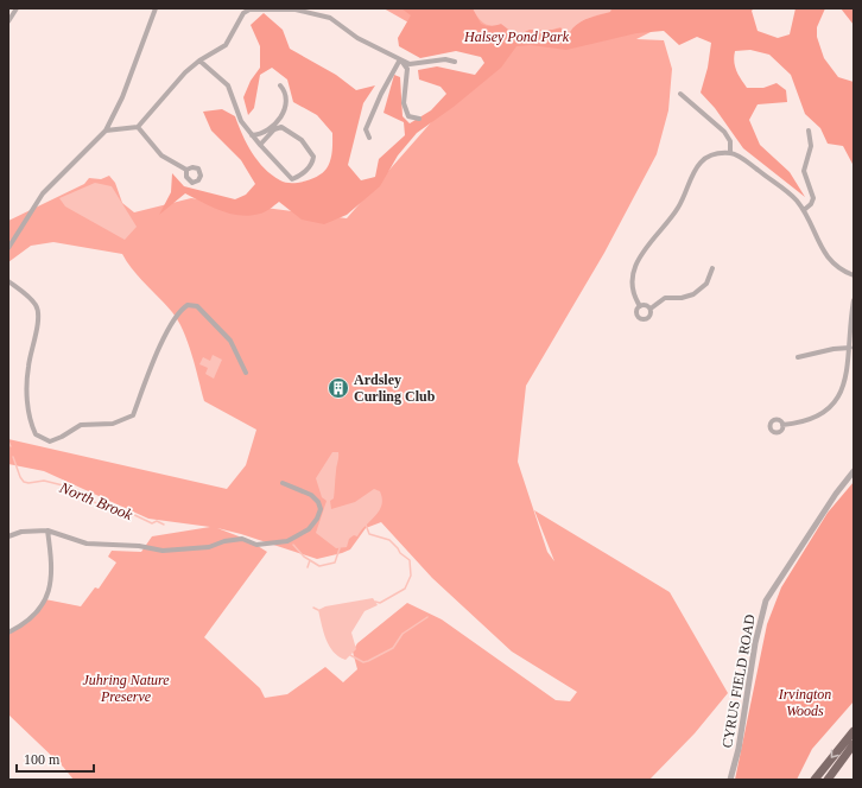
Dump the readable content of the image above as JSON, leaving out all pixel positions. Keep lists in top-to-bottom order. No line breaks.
{"streets":{"street":["CYRUS FIELD ROAD"]},"water":["North Brook"],"parks":["Halsey Pond Park","Juhring Nature Preserve","Irvington Woods"],"places":{"building":["Ardsley Curling Club"]},"scale_bar":"100 m"}
